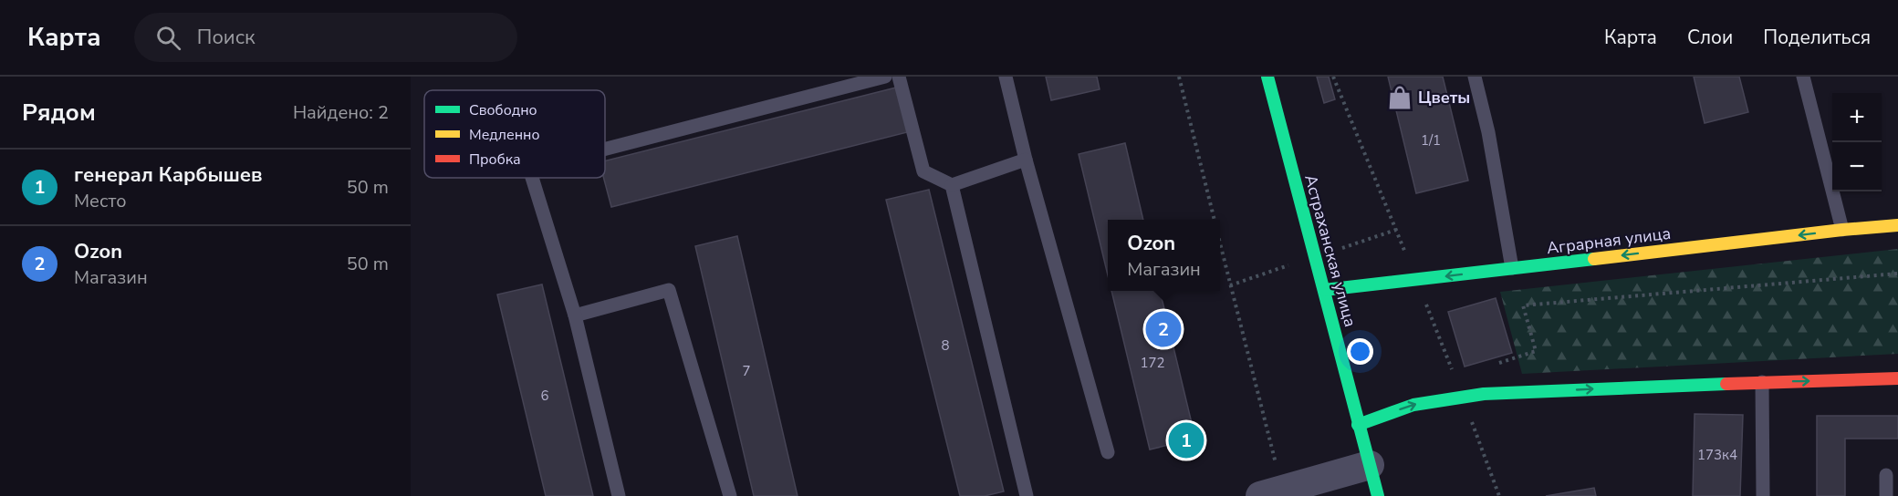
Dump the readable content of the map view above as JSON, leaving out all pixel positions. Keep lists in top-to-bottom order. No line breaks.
{"streets":{"street":["Аграрная улица","Астраханская улица"]},"crossings":[["Аграрная улица","Астраханская улица"]],"one_way":["Аграрная улица"],"places":{"shop":["Цветы"]},"house_numbers":["1/1","8","172","7","6","173к4"],"legend":["Свободно","Медленно","Пробка"],"page":{"header":"Карта","search":"Поиск","nav":["Карта","Слои","Поделиться"],"heading":["Рядом","Найдено: 2"],"map_buttons":["+","−"],"list":[{"mark":"1","name":"генерал Карбышев","note":"Место","value":"50 m"},{"mark":"2","name":"Ozon","note":"Магазин","value":"50 m"}],"popup":["Ozon","Магазин"],"pins":["2","1"]}}
